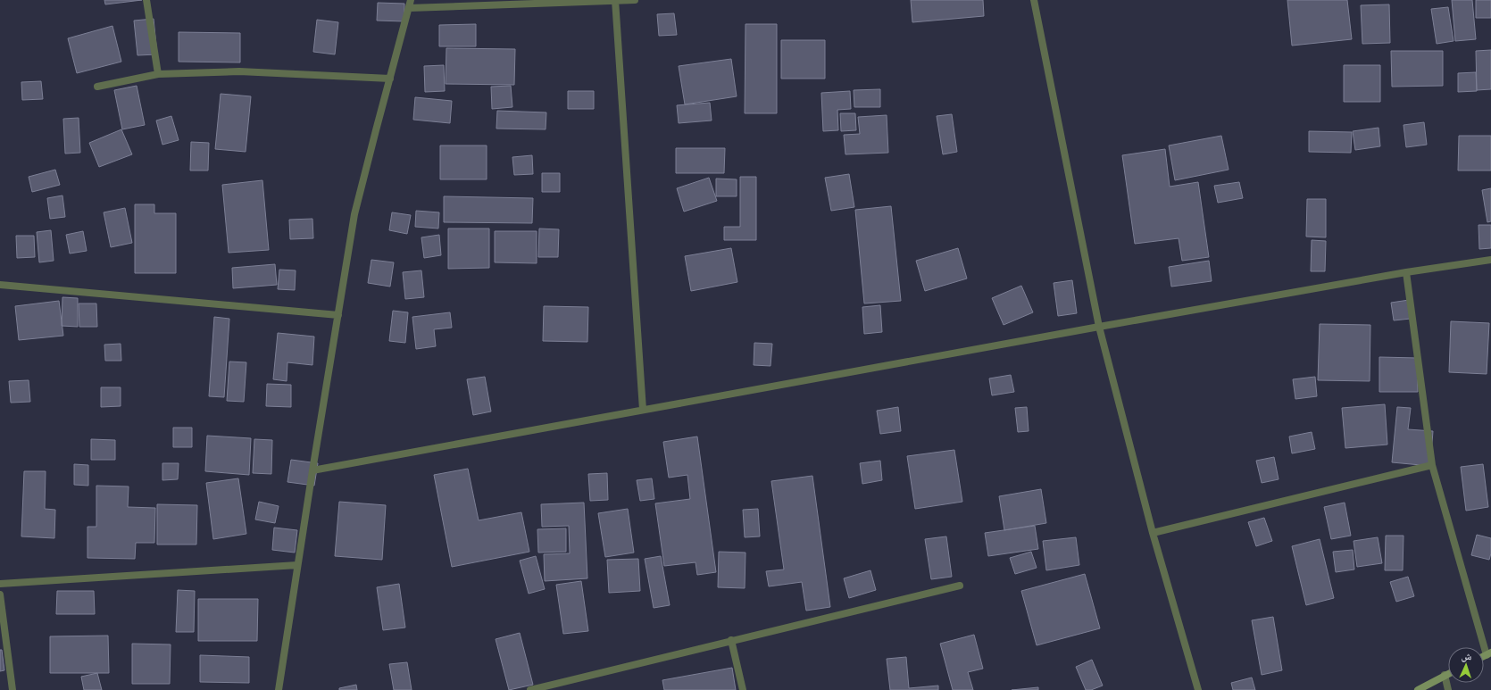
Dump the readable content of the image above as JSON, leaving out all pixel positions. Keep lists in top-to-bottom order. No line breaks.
{"north":"top"}
